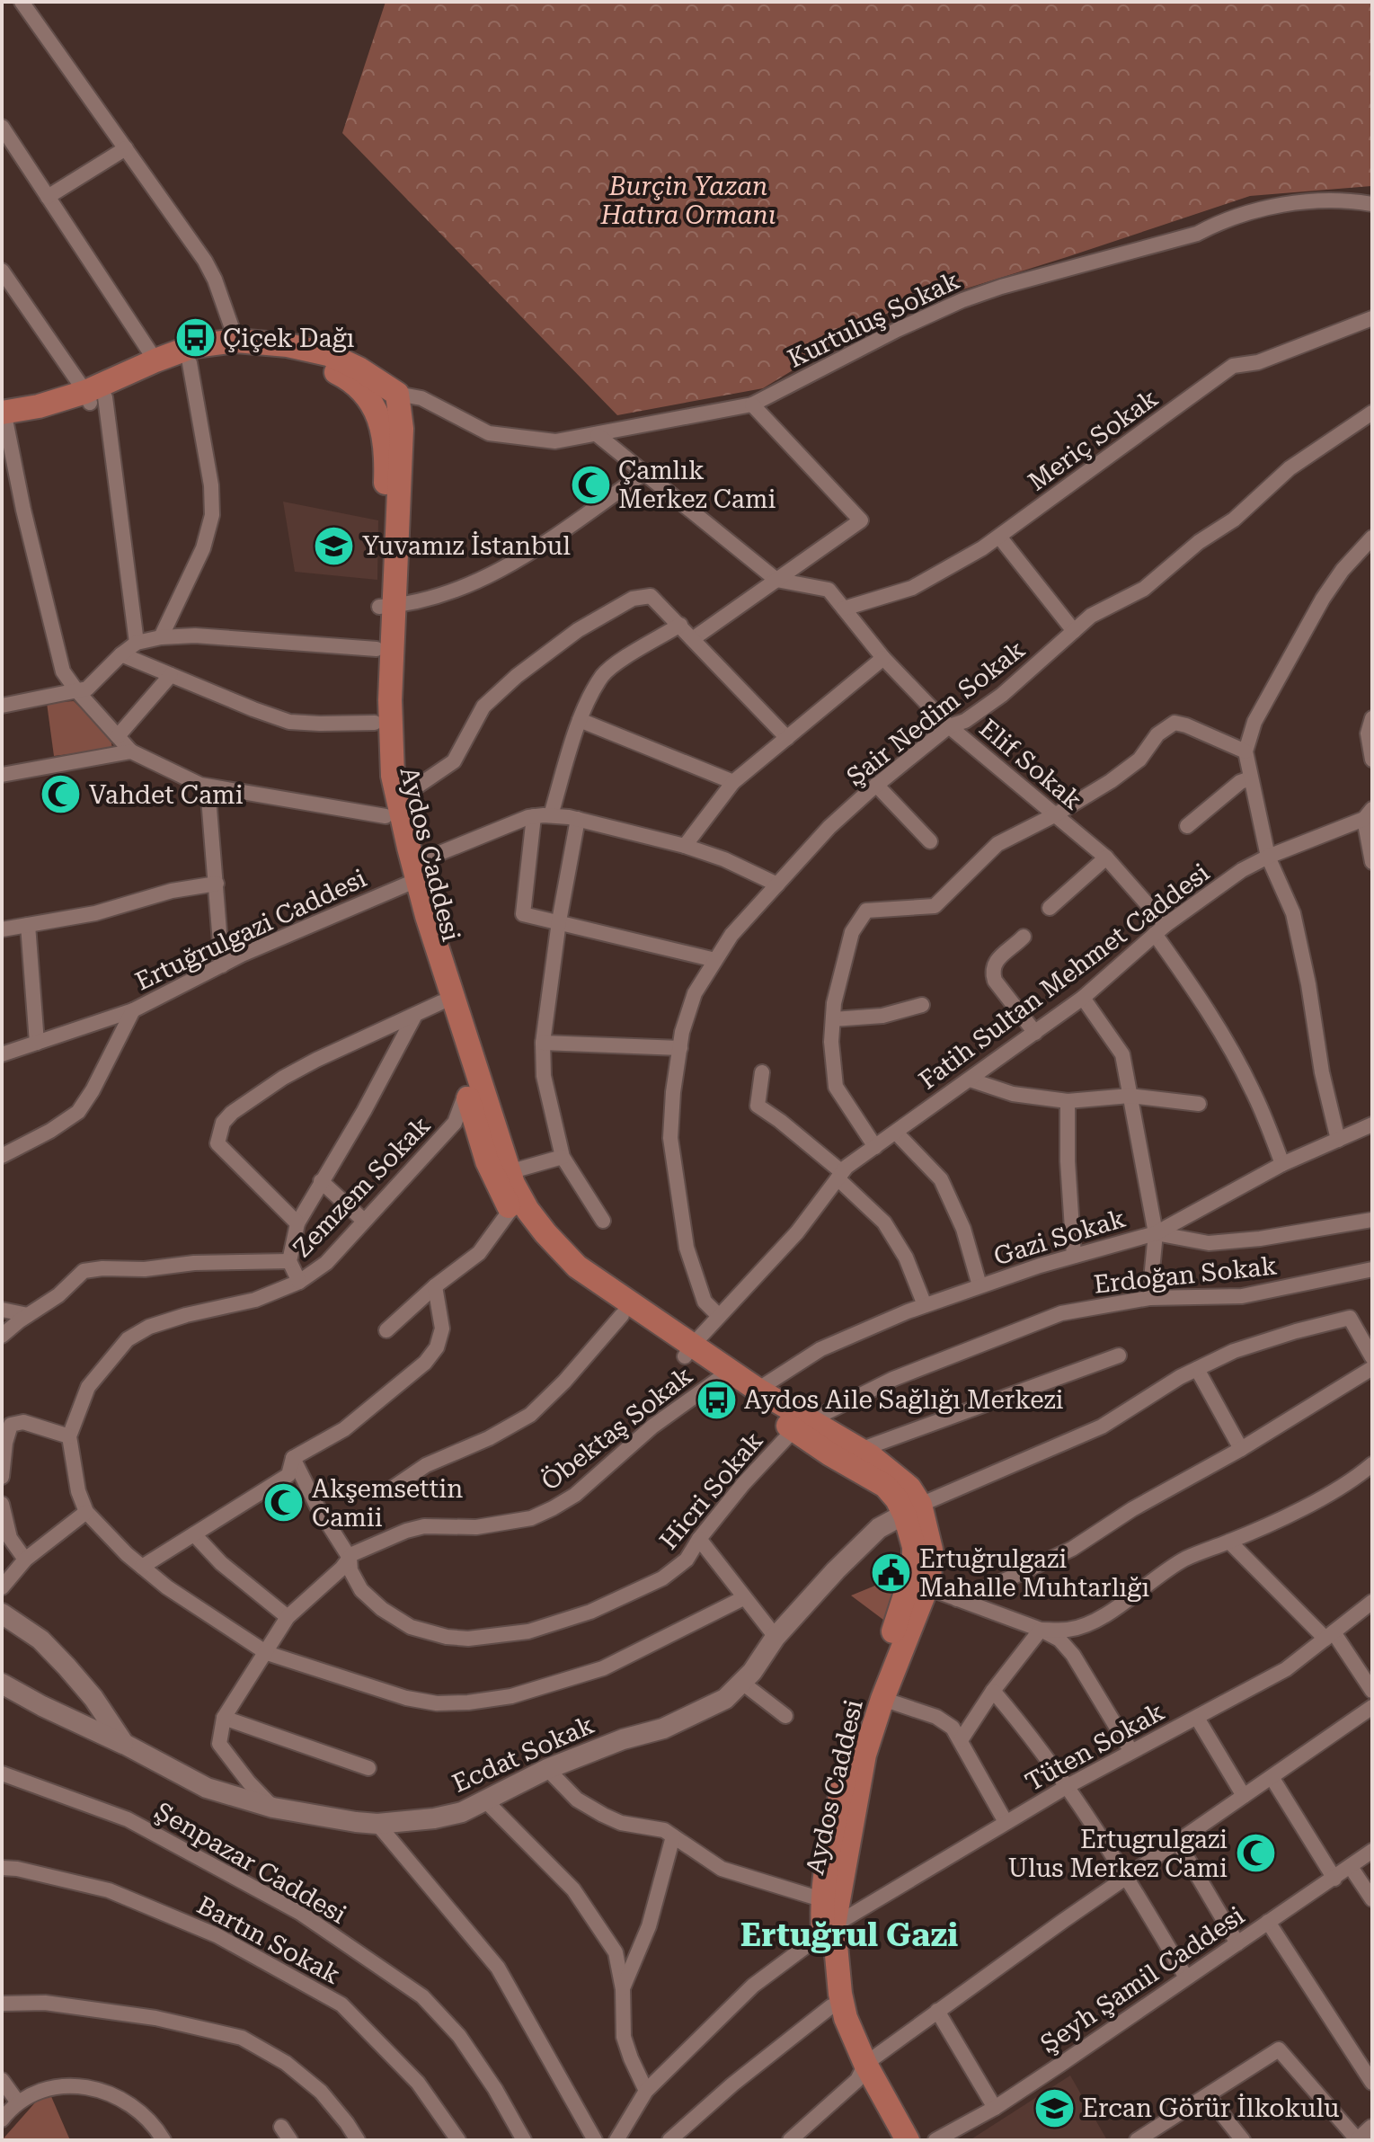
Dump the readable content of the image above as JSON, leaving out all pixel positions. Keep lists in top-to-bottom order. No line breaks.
{"streets":{"main road":["Aydos Caddesi"],"street":["Kurtuluş Sokak","Meriç Sokak","Şair Nedim Sokak","Elif Sokak","Ertuğrulgazi Caddesi","Fatih Sultan Mehmet Caddesi","Zemzem Sokak","Gazi Sokak","Erdoğan Sokak","Öbektaş Sokak","Hicri Sokak","Tüten Sokak","Ecdat Sokak","Şenpazar Caddesi","Bartın Sokak","Şeyh Şamil Caddesi"]},"crossings":[["Kurtuluş Sokak","Elif Sokak"],["Kurtuluş Sokak","Aydos Caddesi"],["Meriç Sokak","Elif Sokak"],["Şair Nedim Sokak","Elif Sokak"],["Şair Nedim Sokak","Ertuğrulgazi Caddesi"],["Şair Nedim Sokak","Fatih Sultan Mehmet Caddesi"],["Elif Sokak","Fatih Sultan Mehmet Caddesi"],["Elif Sokak","Gazi Sokak"],["Aydos Caddesi","Ertuğrulgazi Caddesi"],["Aydos Caddesi","Fatih Sultan Mehmet Caddesi"],["Aydos Caddesi","Zemzem Sokak"],["Aydos Caddesi","Gazi Sokak"],["Aydos Caddesi","Erdoğan Sokak"],["Aydos Caddesi","Öbektaş Sokak"],["Aydos Caddesi","Hicri Sokak"],["Aydos Caddesi","Tüten Sokak"],["Aydos Caddesi","Ecdat Sokak"],["Erdoğan Sokak","Hicri Sokak"],["Öbektaş Sokak","Hicri Sokak"]],"districts":["Ertuğrul Gazi"],"parks":["Burçin Yazan Hatıra Ormanı"],"places":{"bus stop":["Çiçek Dağı","Aydos Aile Sağlığı Merkezi"],"mosque":["Çamlık Merkez Cami","Vahdet Cami","Akşemsettin Camii","Ertugrulgazi Ulus Merkez Cami"],"school or university":["Yuvamız İstanbul","Ercan Görür İlkokulu"],"public building":["Ertuğrulgazi Mahalle Muhtarlığı"]}}
